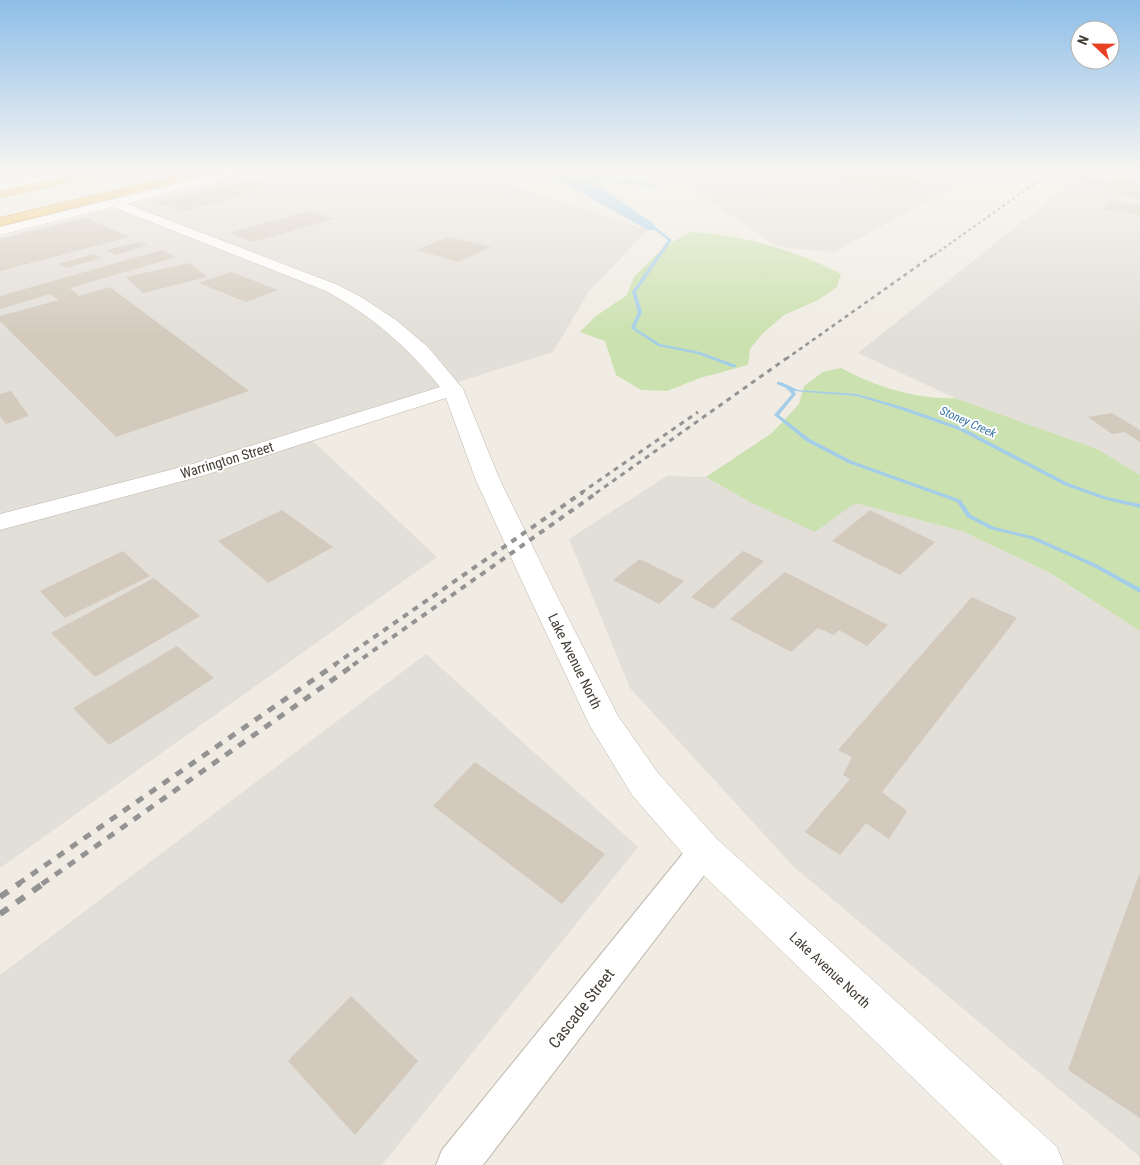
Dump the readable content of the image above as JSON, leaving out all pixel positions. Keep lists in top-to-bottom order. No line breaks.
{"streets":{"street":["Warrington Street","Lake Avenue North","Cascade Street"]},"crossings":[["Warrington Street","Lake Avenue North"],["Lake Avenue North","Cascade Street"]],"water":["Stoney Creek"],"north":"left"}
